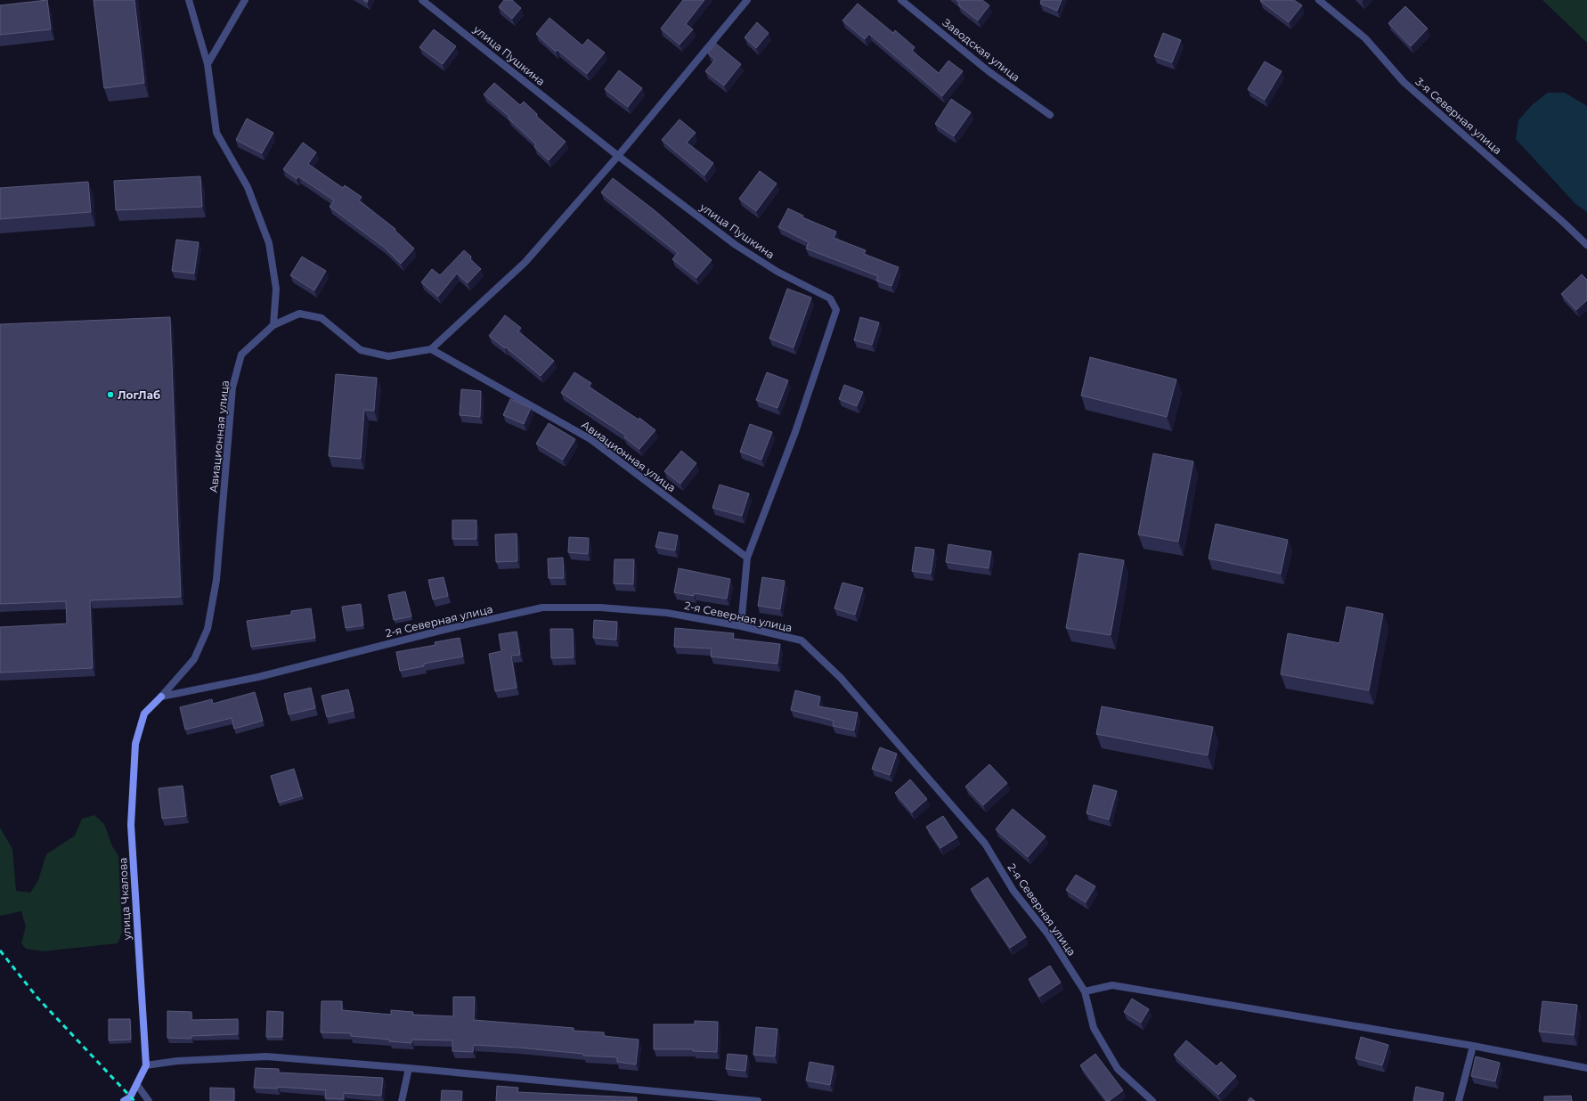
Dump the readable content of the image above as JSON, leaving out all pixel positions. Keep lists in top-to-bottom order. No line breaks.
{"streets":{"street":["Заводская улица","улица Пушкина","3-я Северная улица","Авиационная улица","2-я Северная улица","улица Чкалова"]},"crossings":[["улица Пушкина","Авиационная улица"],["Авиационная улица","2-я Северная улица"],["Авиационная улица","улица Чкалова"],["2-я Северная улица","улица Чкалова"]],"places":["ЛогЛаб"]}
